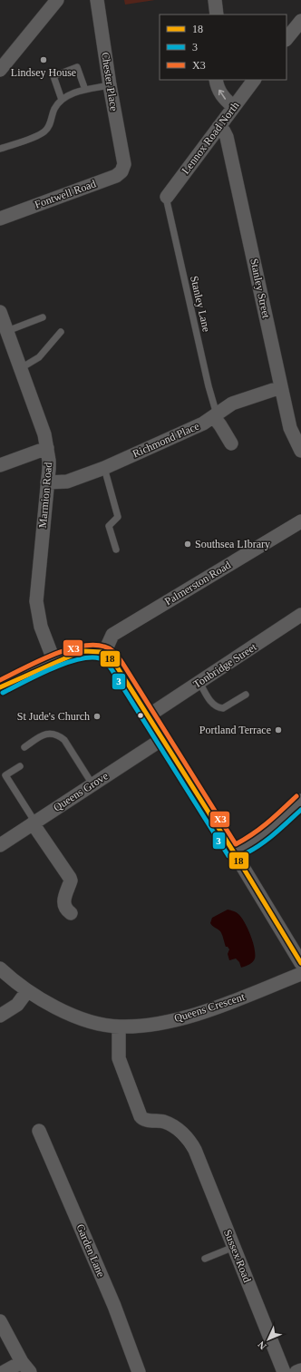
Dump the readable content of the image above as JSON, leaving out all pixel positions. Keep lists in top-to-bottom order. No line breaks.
{"streets":{"street":["Chester Place","Lennox Road North","Fontwell Road","Stanley Street","Richmond Place","Marmion Road","Palmerston Road","Tonbridge Street","Queens Grove","Queens Crescent","Garden Lane","Sussex Road"],"lane":["Stanley Lane"]},"crossings":[["Chester Place","Fontwell Road"],["Lennox Road North","Stanley Street"],["Lennox Road North","Stanley Lane"],["Stanley Street","Richmond Place"],["Stanley Lane","Richmond Place"],["Richmond Place","Marmion Road"],["Queens Crescent","Sussex Road"]],"places":["Lindsey House","Southsea LIbrary","St Jude's Church","Portland Terrace"],"lines":["transit line X3","transit line 18","transit line 3"],"legend":["18","3","X3"],"north":"bottom left"}
